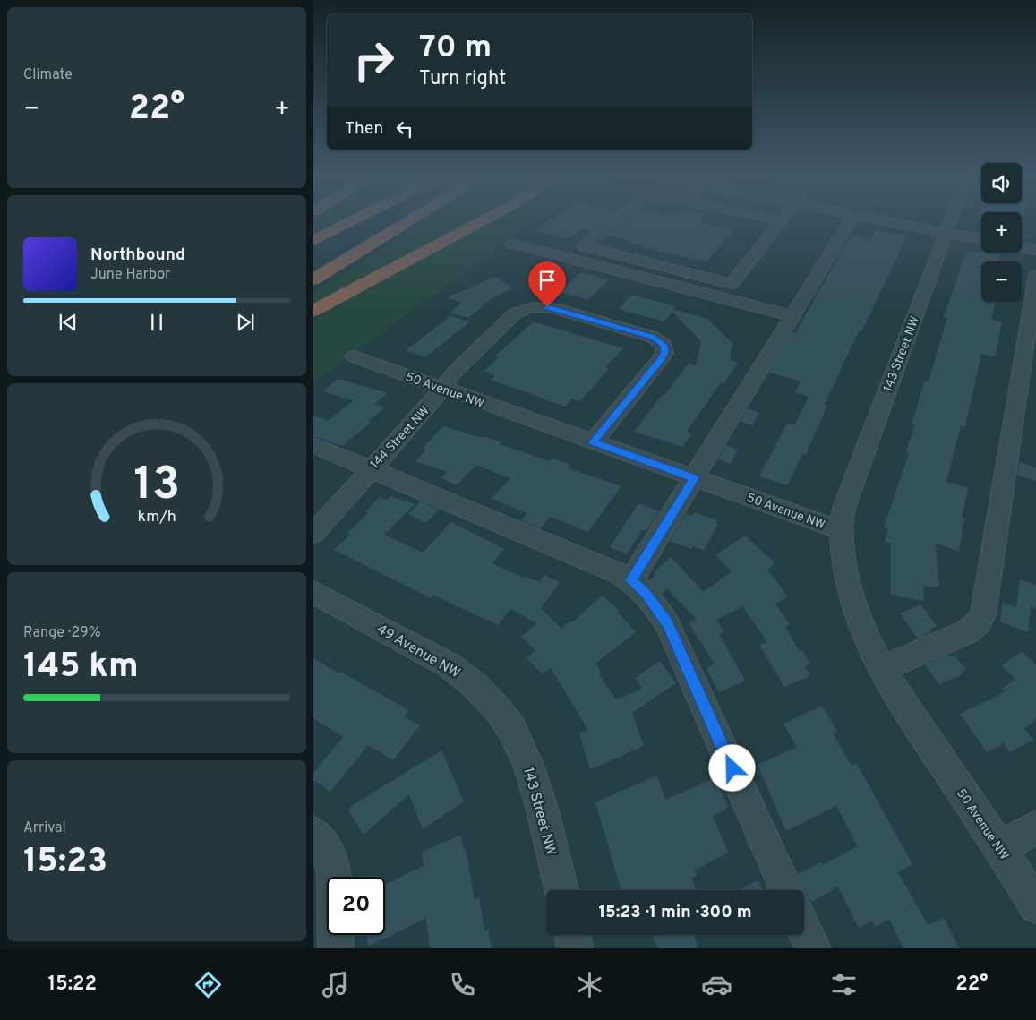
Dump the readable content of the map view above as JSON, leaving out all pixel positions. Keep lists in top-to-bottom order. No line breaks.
{"streets":{"street":["143 Street NW","50 Avenue NW","144 Street NW","49 Avenue NW"]},"crossings":[["143 Street NW","50 Avenue NW"],["143 Street NW","49 Avenue NW"],["50 Avenue NW","144 Street NW"]],"page":{"tile":["Climate",["Range · 29%","145 km"],["Arrival","15:23"]],"turn":["70 m","Turn right"],"heat":["−","22°","+"],"then":"Then","map_buttons":["+","−"],"song":["Northbound","June Harbor"],"limit":"20","trip":"15:23 · 1 min · 300 m","tabs":["15:22","22°"],"gauge":["13","km/h"]}}
